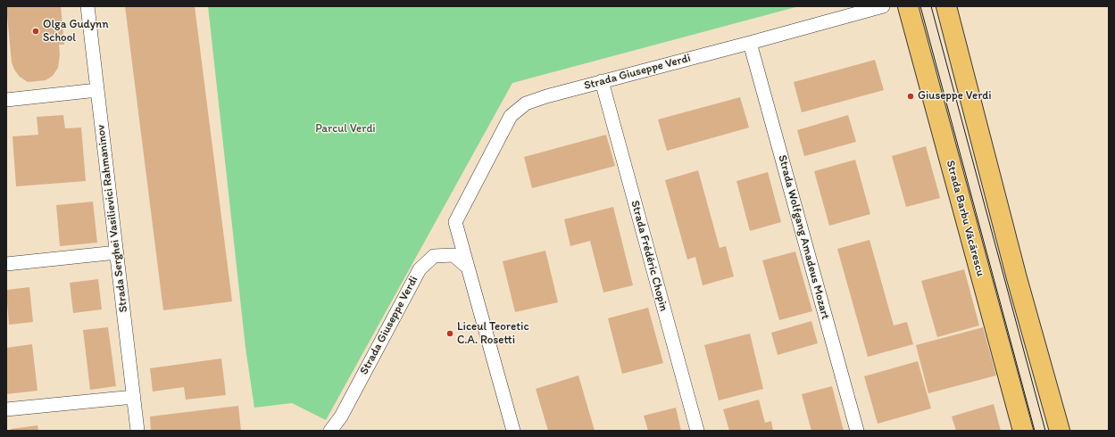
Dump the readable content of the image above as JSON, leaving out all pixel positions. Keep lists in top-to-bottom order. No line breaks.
{"streets":{"main road":["Strada Barbu Văcărescu"],"street":["Strada Giuseppe Verdi","Strada Serghei Vasilievici Rahmaninov","Strada Wolfgang Amadeus Mozart","Strada Frédéric Chopin"]},"crossings":[["Strada Giuseppe Verdi","Strada Wolfgang Amadeus Mozart"],["Strada Giuseppe Verdi","Strada Frédéric Chopin"]],"parks":["Parcul Verdi"],"places":["Olga Gudynn School","Giuseppe Verdi","Liceul Teoretic C.A. Rosetti"]}
